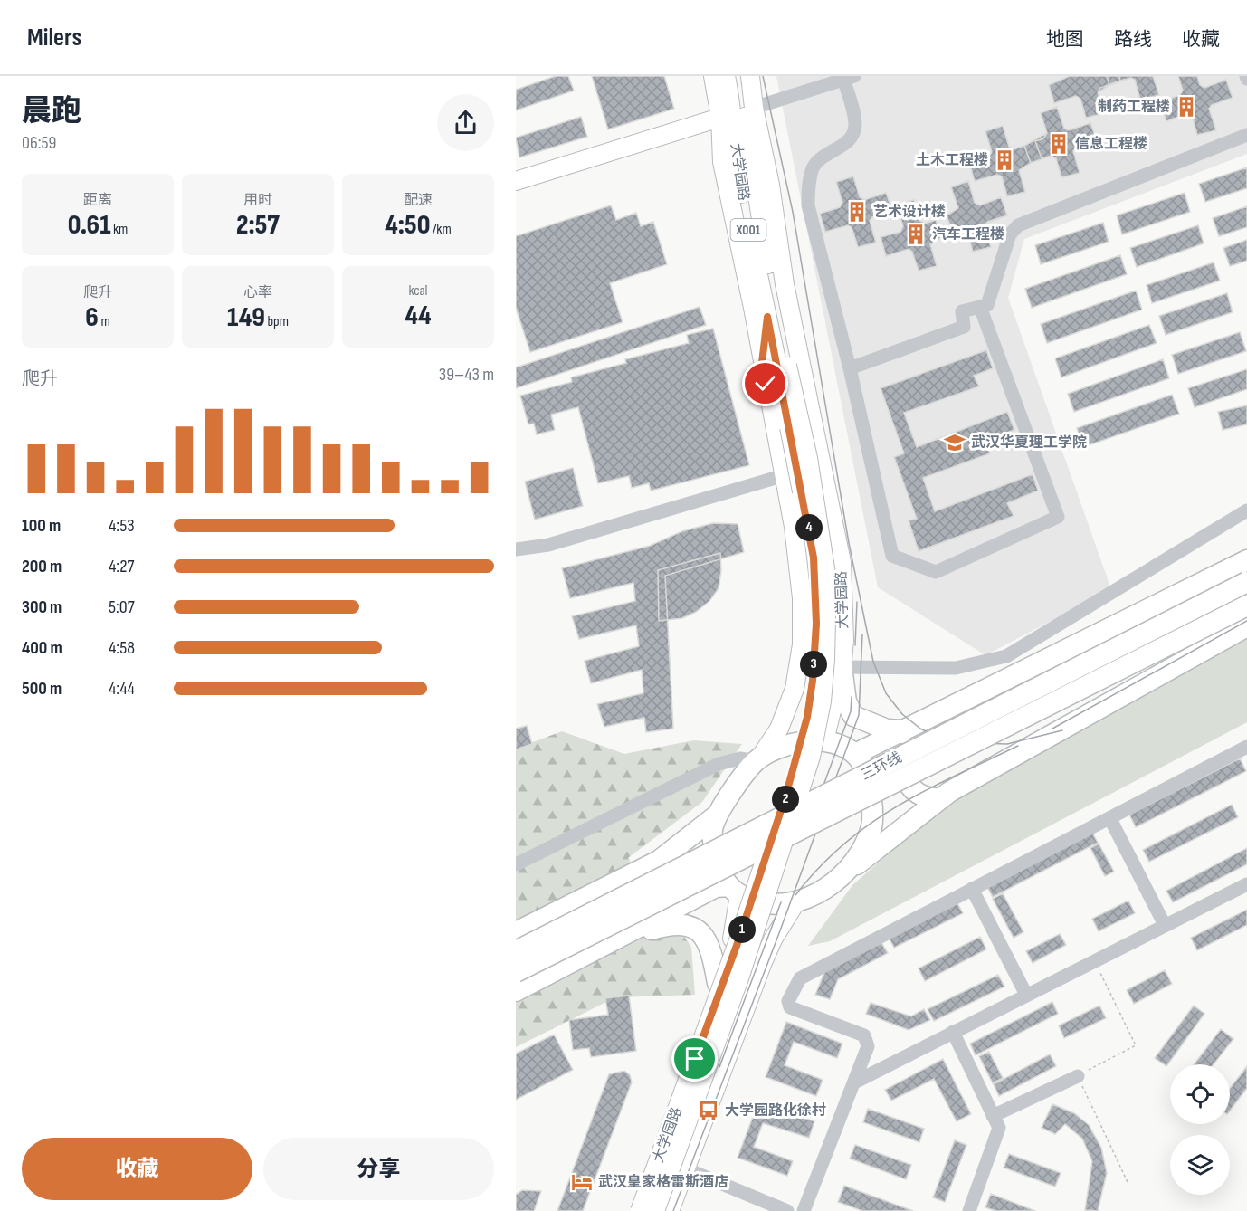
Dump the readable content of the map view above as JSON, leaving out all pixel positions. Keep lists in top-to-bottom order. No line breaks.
{"streets":{"highway":["三环线"],"main road":["大学园路","X001"]},"places":{"building":["制药工程楼","信息工程楼","土木工程楼","艺术设计楼","汽车工程楼"],"school or university":["武汉华夏理工学院"],"bus stop":["大学园路化徐村"],"hotel":["武汉皇家格雷斯酒店"]},"page":{"header":"Milers","nav":["地图","路线","收藏"],"heading":["晨跑","06:59"],"stats":[["距离","0.61 km"],["用时","2:57"],["配速","4:50 /km"],["爬升","6 m"],["心率","149 bpm"],["kcal","44"]],"chart":["爬升","39–43 m"],"list":[{"name":"100 m","note":"4:53"},{"name":"200 m","note":"4:27"},{"name":"300 m","note":"5:07"},{"name":"400 m","note":"4:58"},{"name":"500 m","note":"4:44"}],"pins":["4","3","2","1"],"buttons":["收藏","分享"]}}
